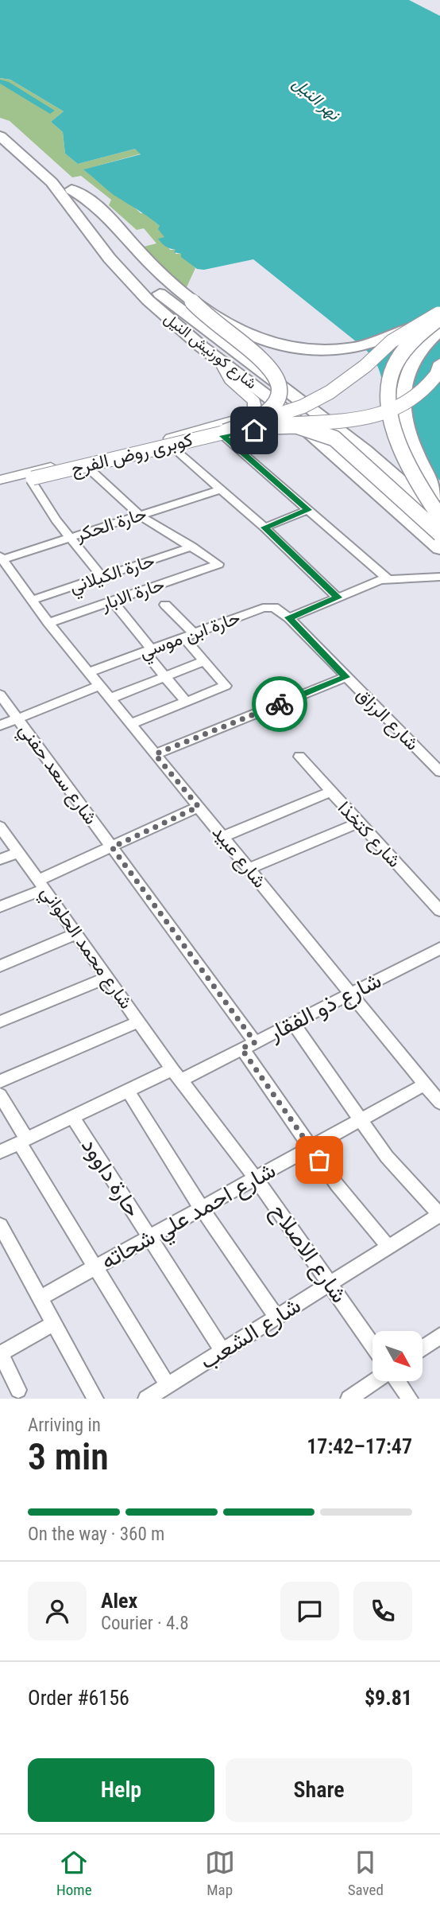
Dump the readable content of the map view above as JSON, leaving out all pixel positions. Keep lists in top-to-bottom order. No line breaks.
{"streets":{"highway":["شارع كورنيش النيل"],"main road":["كوبرى روض الفرج"],"street":["حارة الحكر","حارة الكيلاني","حارة الابار","حارة ابن موسي","شارع الرزاق","شارع سعد حفني","شارع كتخذا","شارع عبيد","شارع محمد الحلواني","شارع ذو الفقار","حارة داوود","شارع احمد علي شحاته","شارع الاصلاح","شارع الشعب"]},"crossings":[["حارة الحكر","شارع عبيد"],["حارة الكيلاني","حارة الابار"],["حارة الكيلاني","شارع عبيد"],["حارة الابار","شارع عبيد"],["حارة ابن موسي","شارع الرزاق"],["حارة ابن موسي","شارع عبيد"],["شارع سعد حفني","شارع ذو الفقار"],["شارع سعد حفني","شارع احمد علي شحاته"],["شارع سعد حفني","شارع الشعب"],["شارع عبيد","شارع ذو الفقار"],["شارع عبيد","شارع احمد علي شحاته"],["شارع محمد الحلواني","شارع ذو الفقار"],["شارع محمد الحلواني","شارع الاصلاح"],["شارع ذو الفقار","حارة داوود"],["شارع ذو الفقار","شارع الاصلاح"],["حارة داوود","شارع احمد علي شحاته"],["حارة داوود","شارع الشعب"],["شارع احمد علي شحاته","شارع الاصلاح"],["شارع الاصلاح","شارع الشعب"]],"water":["نهر النيل"],"north":"bottom right","page":{"heading":["3 min","Arriving in","17:42–17:47"],"panel":["Alex","Courier · 4.8","Order #6156","$9.81"],"bar":"On the way · 360 m","buttons":["Help","Share"],"tabs":["Home","Map","Saved"]}}
